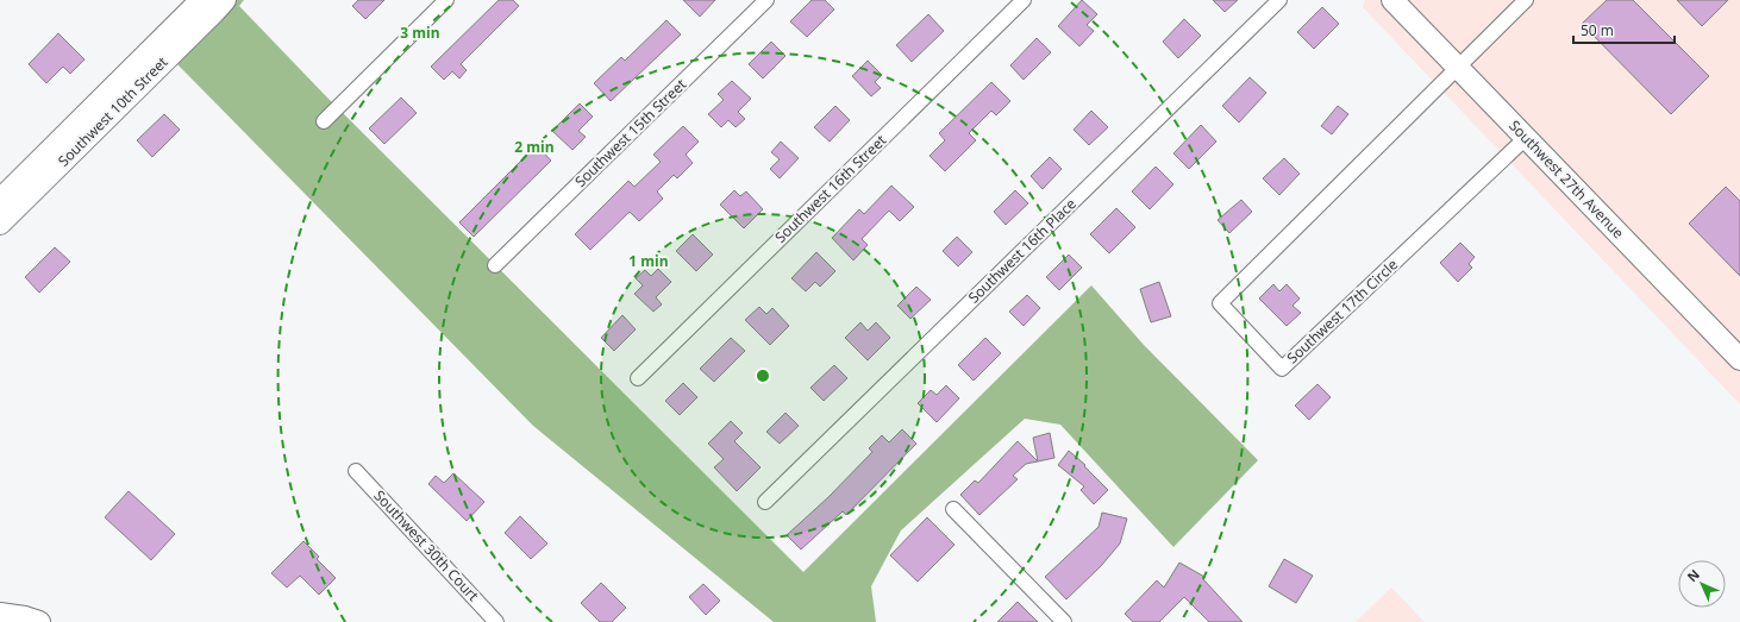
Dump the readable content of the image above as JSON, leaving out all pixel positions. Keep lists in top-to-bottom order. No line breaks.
{"streets":{"main road":["Southwest 10th Street","Southwest 27th Avenue"],"street":["Southwest 15th Street","Southwest 16th Street","Southwest 16th Place","Southwest 17th Circle","Southwest 30th Court"]},"crossings":[["Southwest 27th Avenue","Southwest 17th Circle"]],"scale_bar":"50 m","north":"top left","rings":["3 min","2 min","1 min"]}
